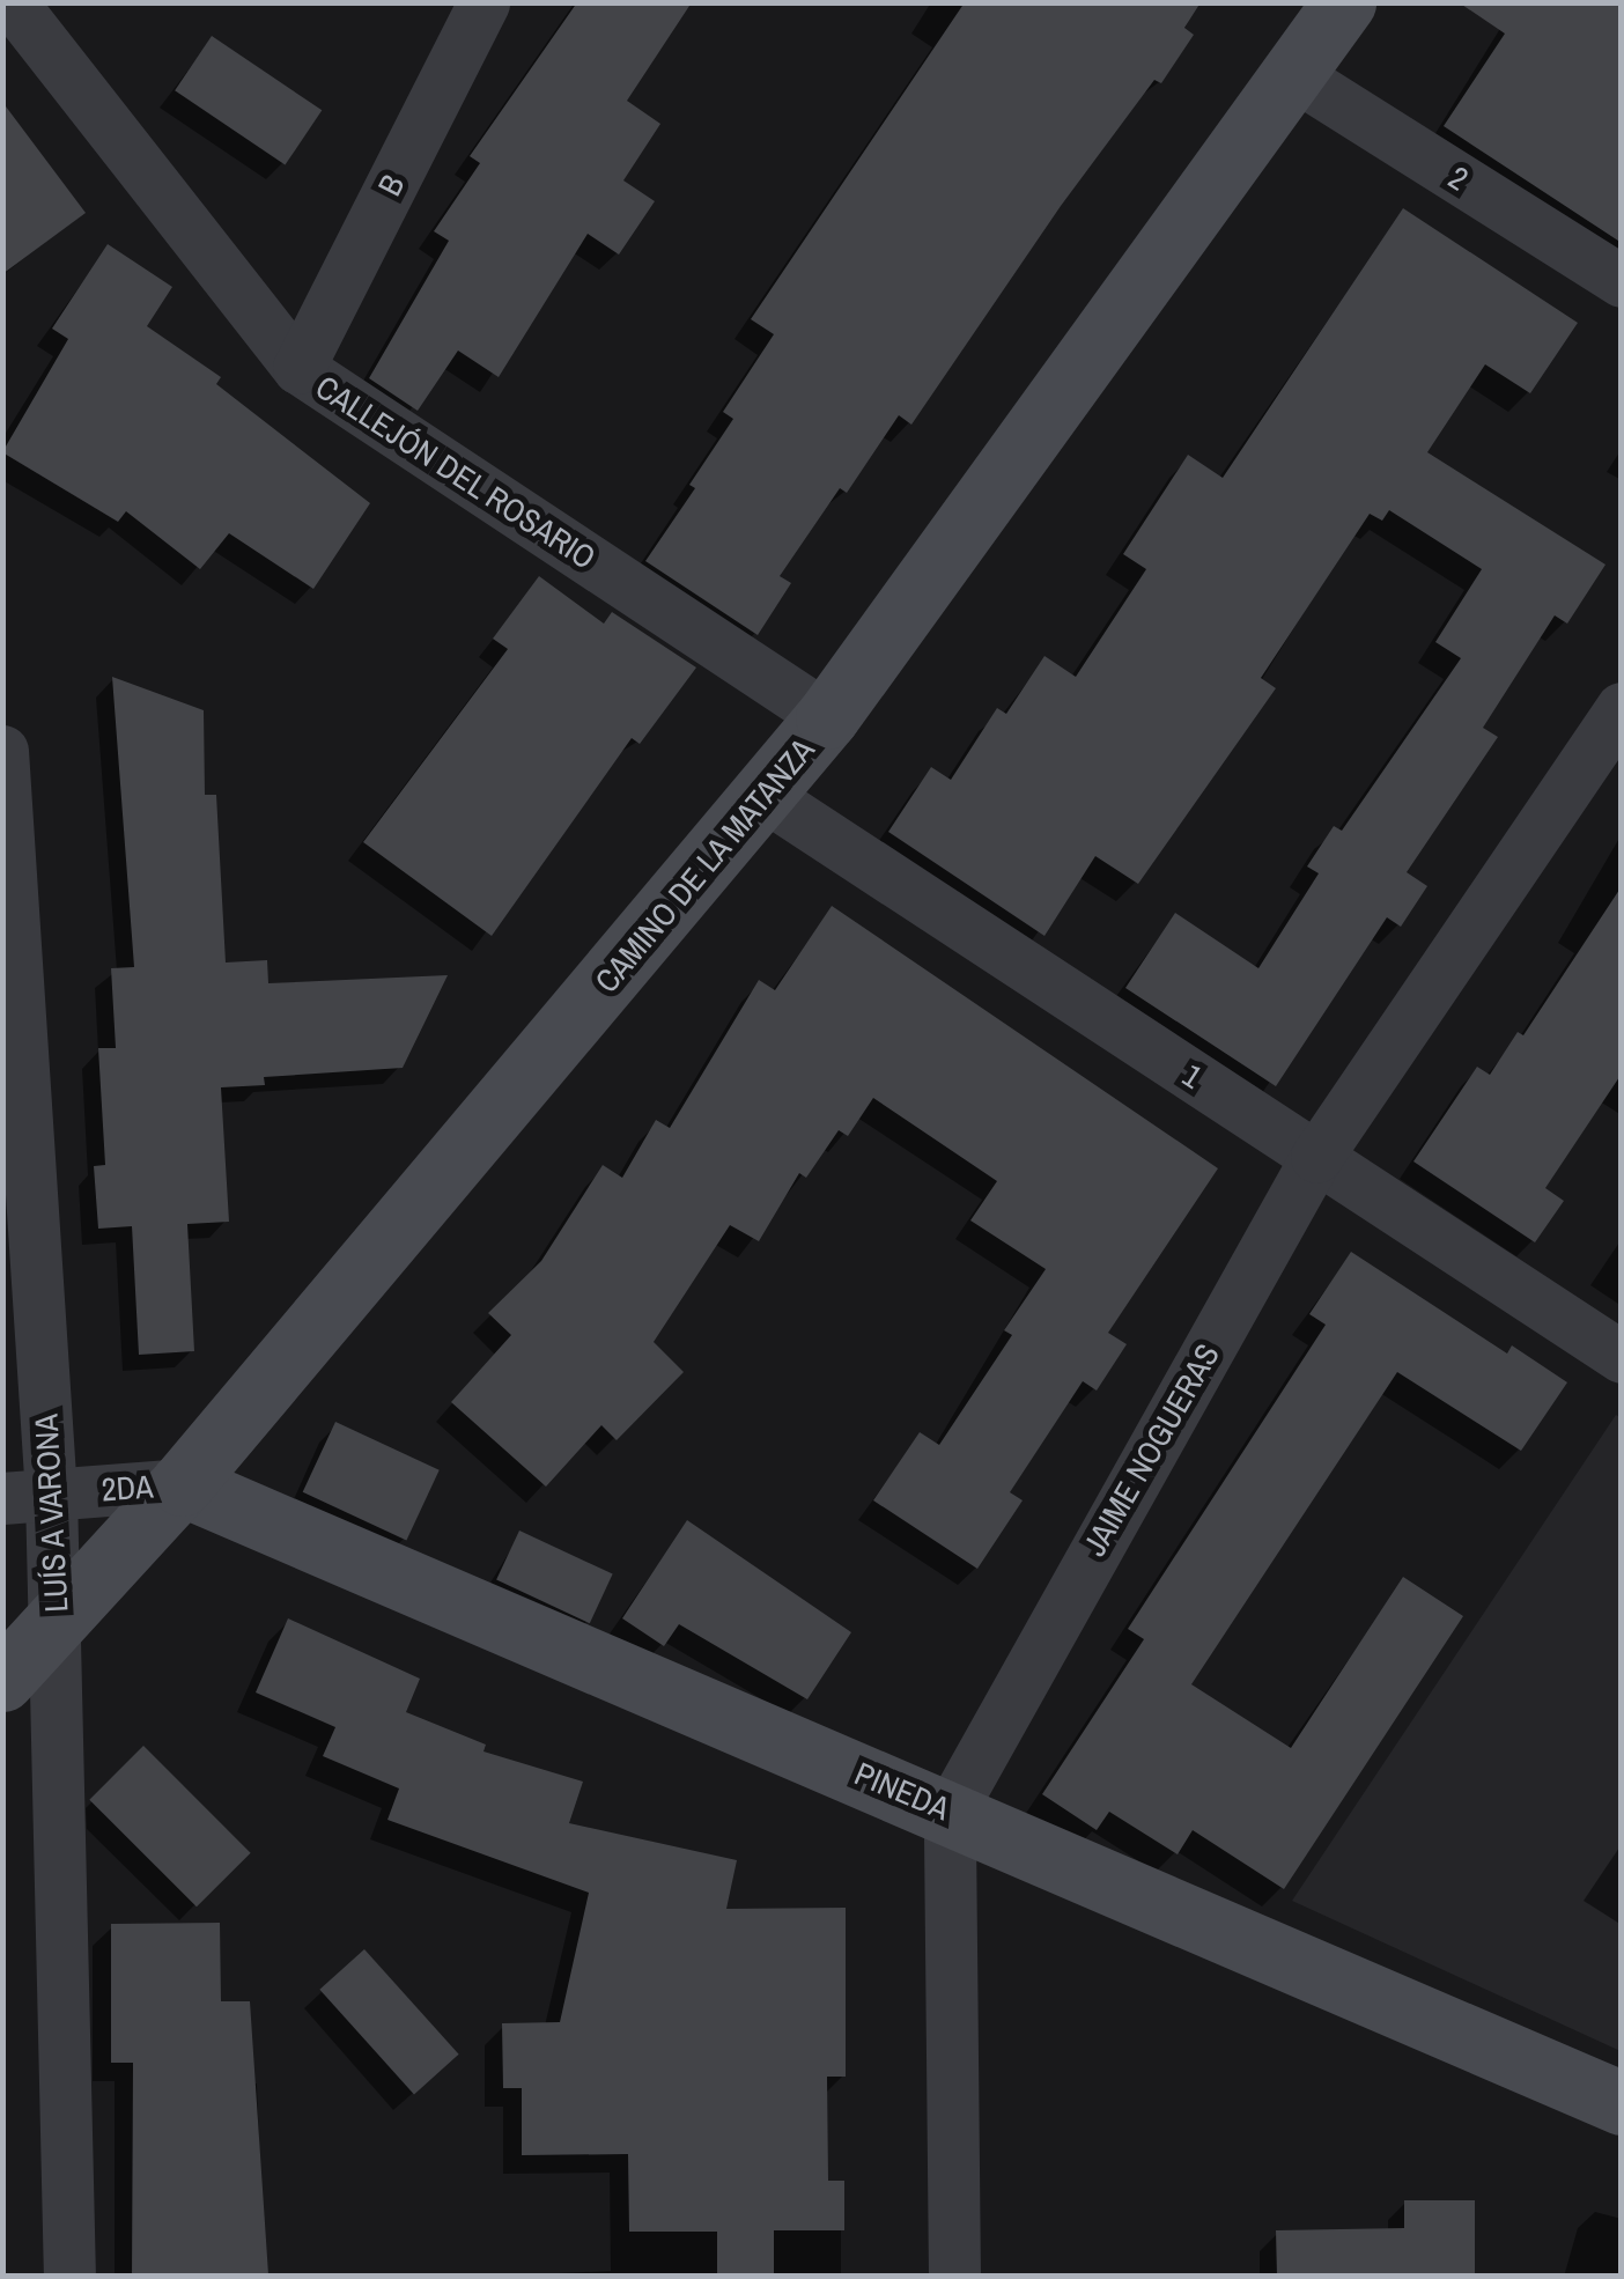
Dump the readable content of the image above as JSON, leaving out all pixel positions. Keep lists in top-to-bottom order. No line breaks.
{"streets":{"main road":["CAMINO DE LA MATANZA","PINEDA"],"street":["2","B","CALLEJÓN DEL ROSARIO","1","JAIME NOGUERAS","2DA","LUÍS A VARONA"]},"crossings":[["2","CAMINO DE LA MATANZA"],["B","CALLEJÓN DEL ROSARIO"],["CALLEJÓN DEL ROSARIO","CAMINO DE LA MATANZA"],["CAMINO DE LA MATANZA","1"],["CAMINO DE LA MATANZA","2DA"],["CAMINO DE LA MATANZA","LUÍS A VARONA"],["CAMINO DE LA MATANZA","PINEDA"],["1","JAIME NOGUERAS"],["JAIME NOGUERAS","PINEDA"],["2DA","LUÍS A VARONA"],["2DA","PINEDA"]]}
